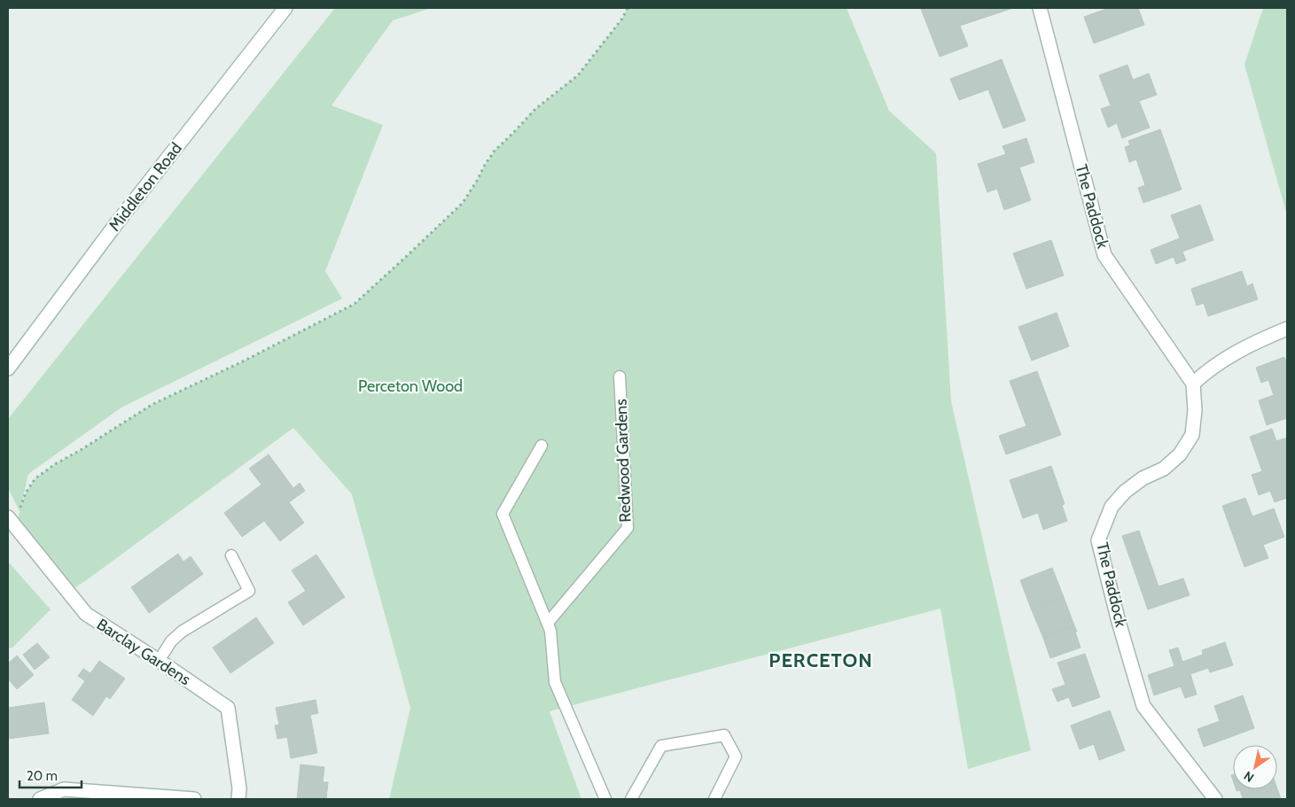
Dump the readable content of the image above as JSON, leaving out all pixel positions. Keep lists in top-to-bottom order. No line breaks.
{"streets":{"street":["Middleton Road","The Paddock","Barclay Gardens"],"lane":["Redwood Gardens"]},"districts":["PERCETON"],"parks":["Perceton Wood"],"scale_bar":"20 m","north":"bottom left"}
